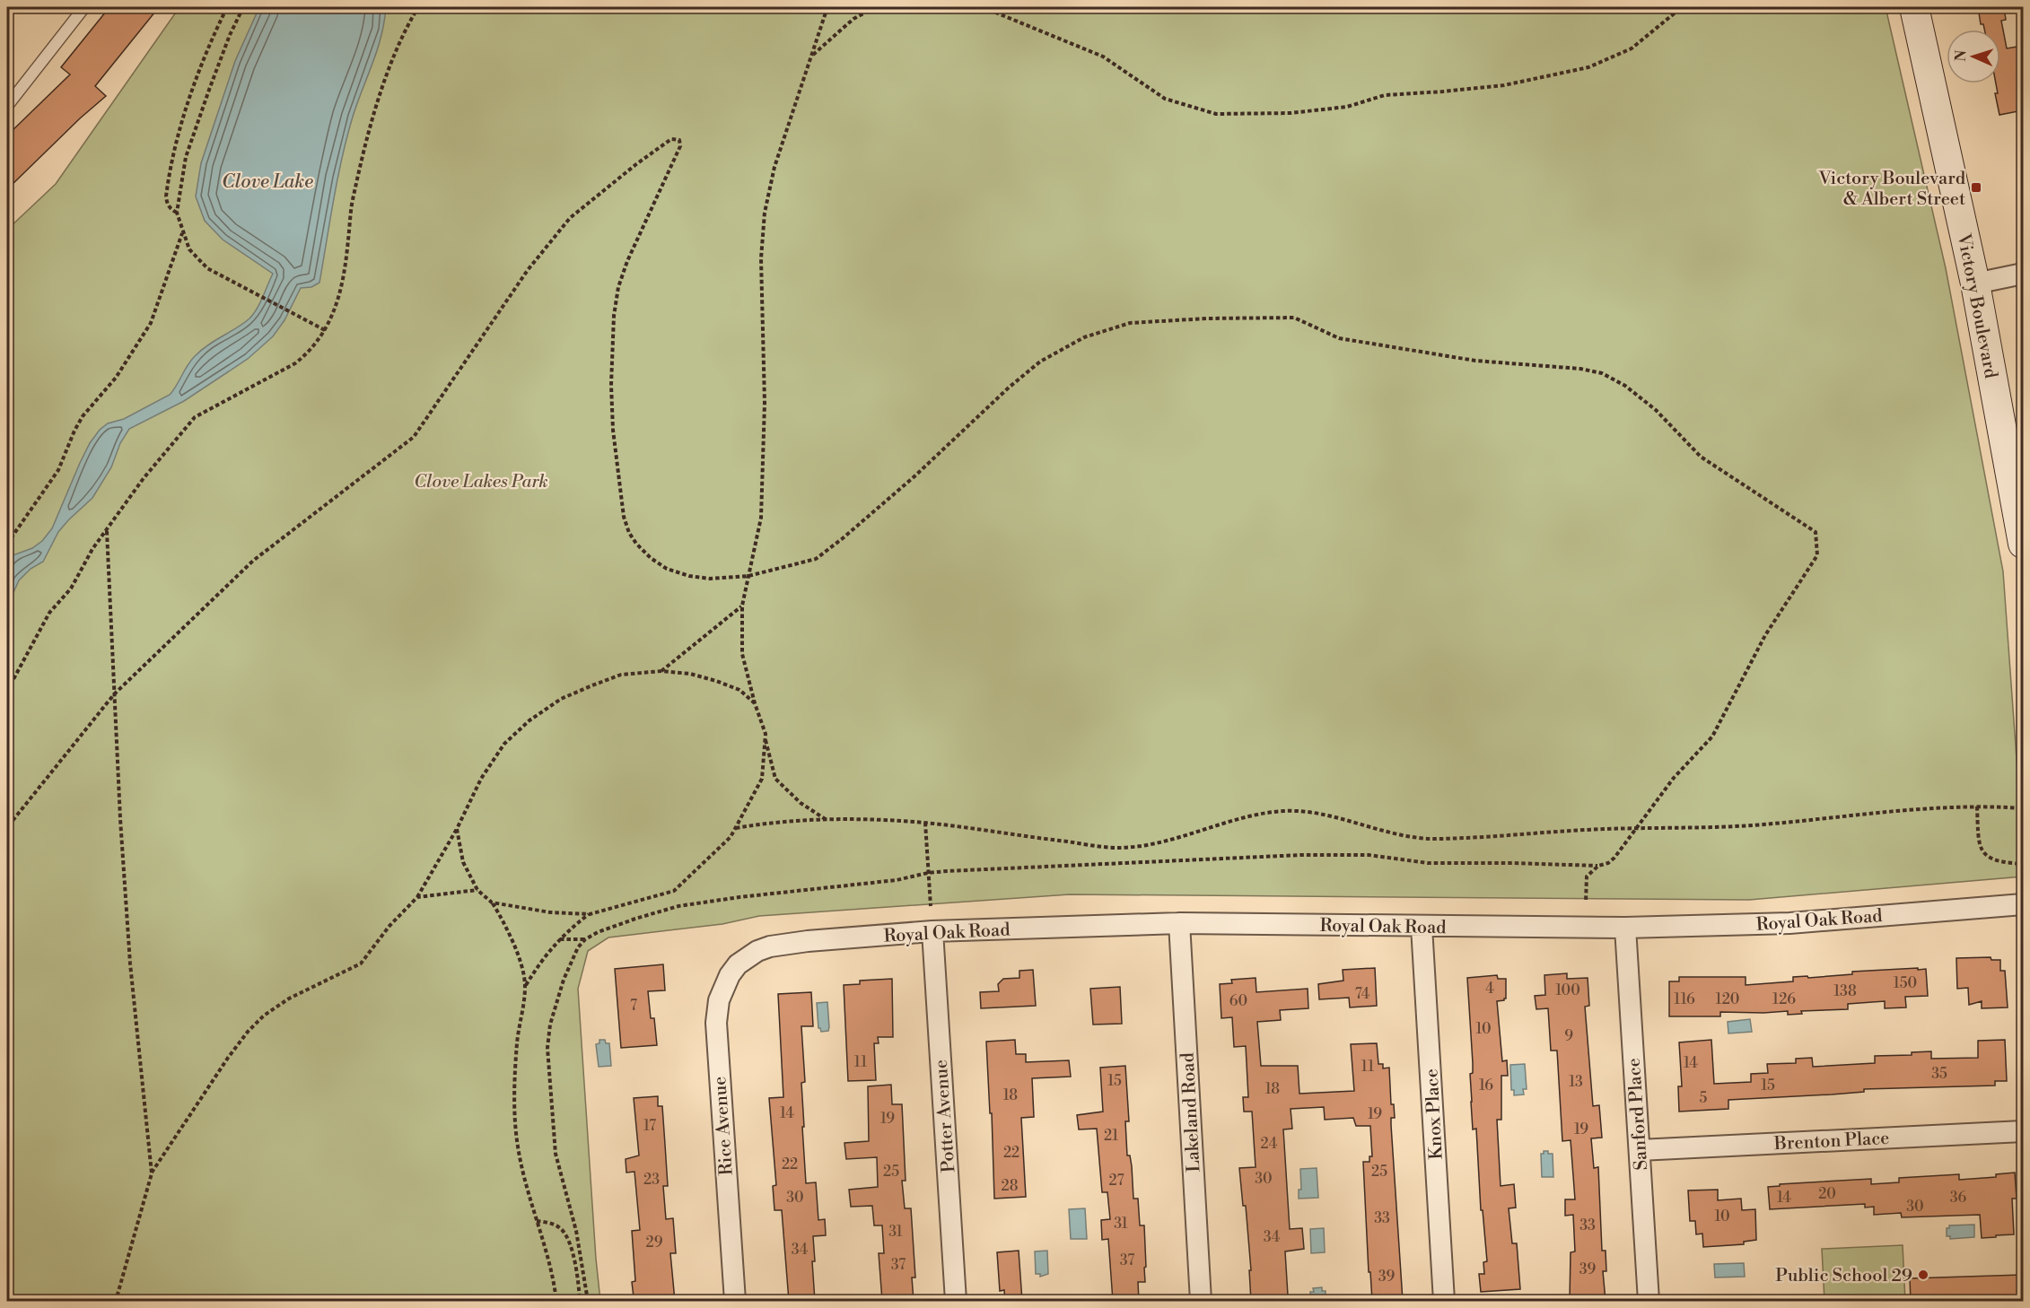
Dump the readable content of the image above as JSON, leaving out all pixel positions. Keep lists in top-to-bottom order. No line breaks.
{"streets":{"main road":["Victory Boulevard"],"street":["Royal Oak Road","Lakeland Road","Knox Place","Sanford Place","Potter Avenue","Rice Avenue","Brenton Place"]},"crossings":[["Royal Oak Road","Lakeland Road"],["Royal Oak Road","Knox Place"],["Royal Oak Road","Sanford Place"],["Royal Oak Road","Potter Avenue"],["Royal Oak Road","Rice Avenue"],["Sanford Place","Brenton Place"]],"water":["Clove Lake"],"parks":["Clove Lakes Park"],"places":{"transit":["Victory Boulevard & Albert Street"],"other":["Public School 29"]},"house_numbers":["150","4","100","138","74","116","120","126","60","7","10","9","11","14","11","35","15","13","16","15","18","18","5","14","19","19","17","19","21","24","22","22","25","25","30","23","27","28","20","30","14","36","30","10","33","31","33","31","34","29","34","37","37","39","39"],"north":"left"}
